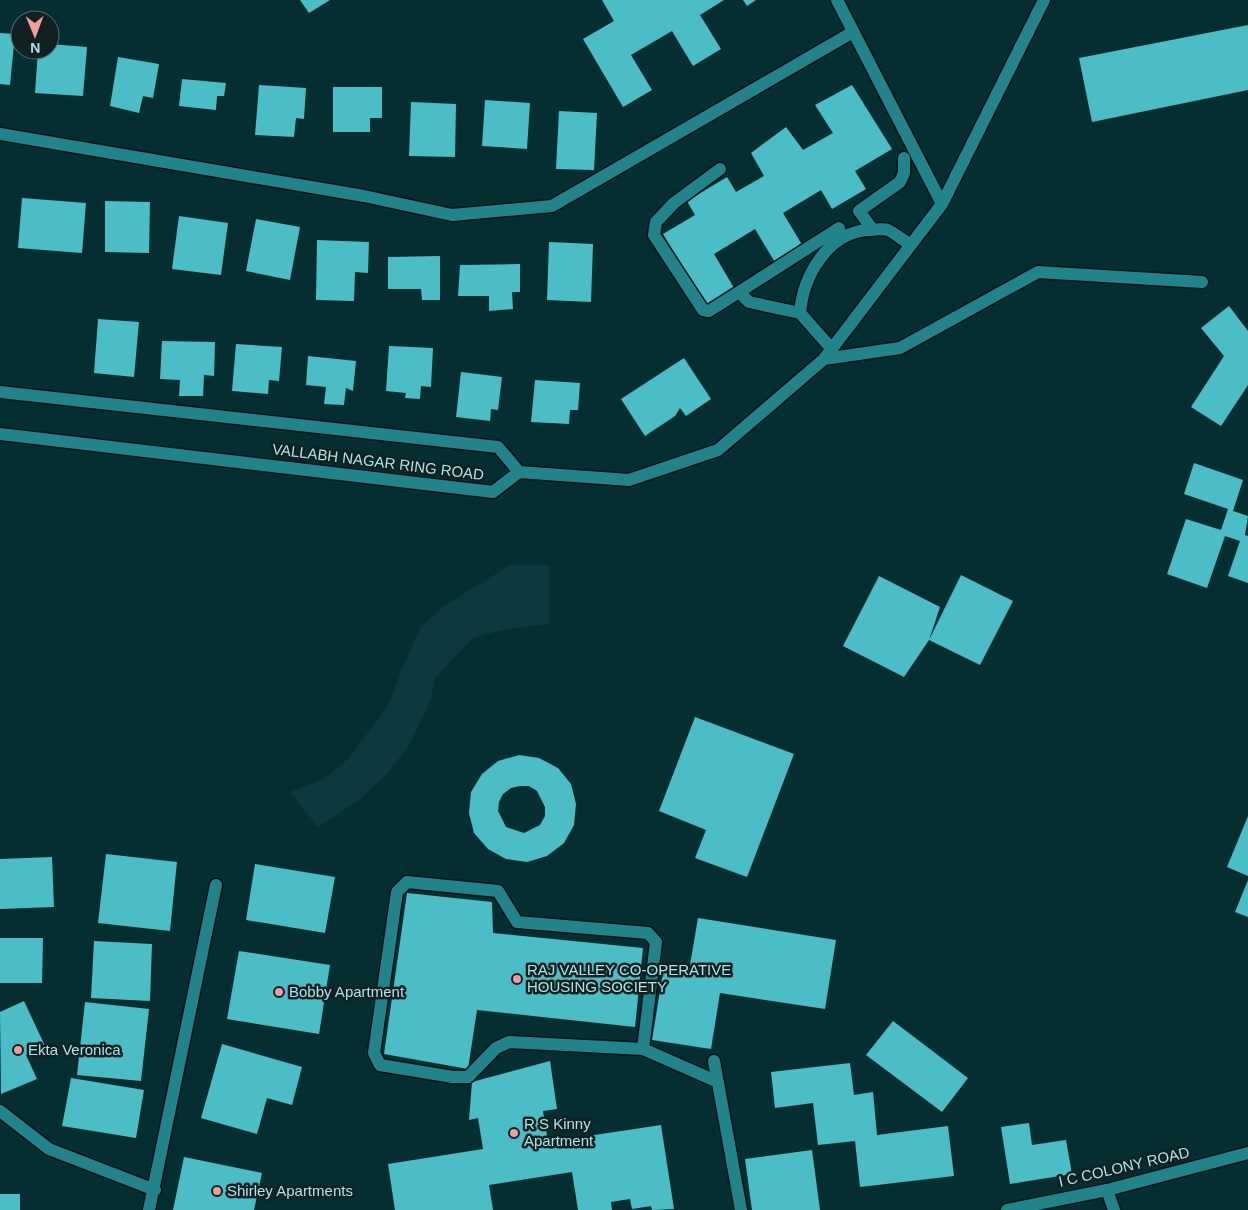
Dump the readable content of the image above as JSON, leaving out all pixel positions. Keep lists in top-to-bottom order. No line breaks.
{"streets":{"street":["VALLABH NAGAR RING ROAD","I C COLONY ROAD"]},"places":["RAJ VALLEY CO-OPERATIVE HOUSING SOCIETY","Bobby Apartment","Ekta Veronica","R S Kinny Apartment","Shirley Apartments"],"north":"bottom"}
